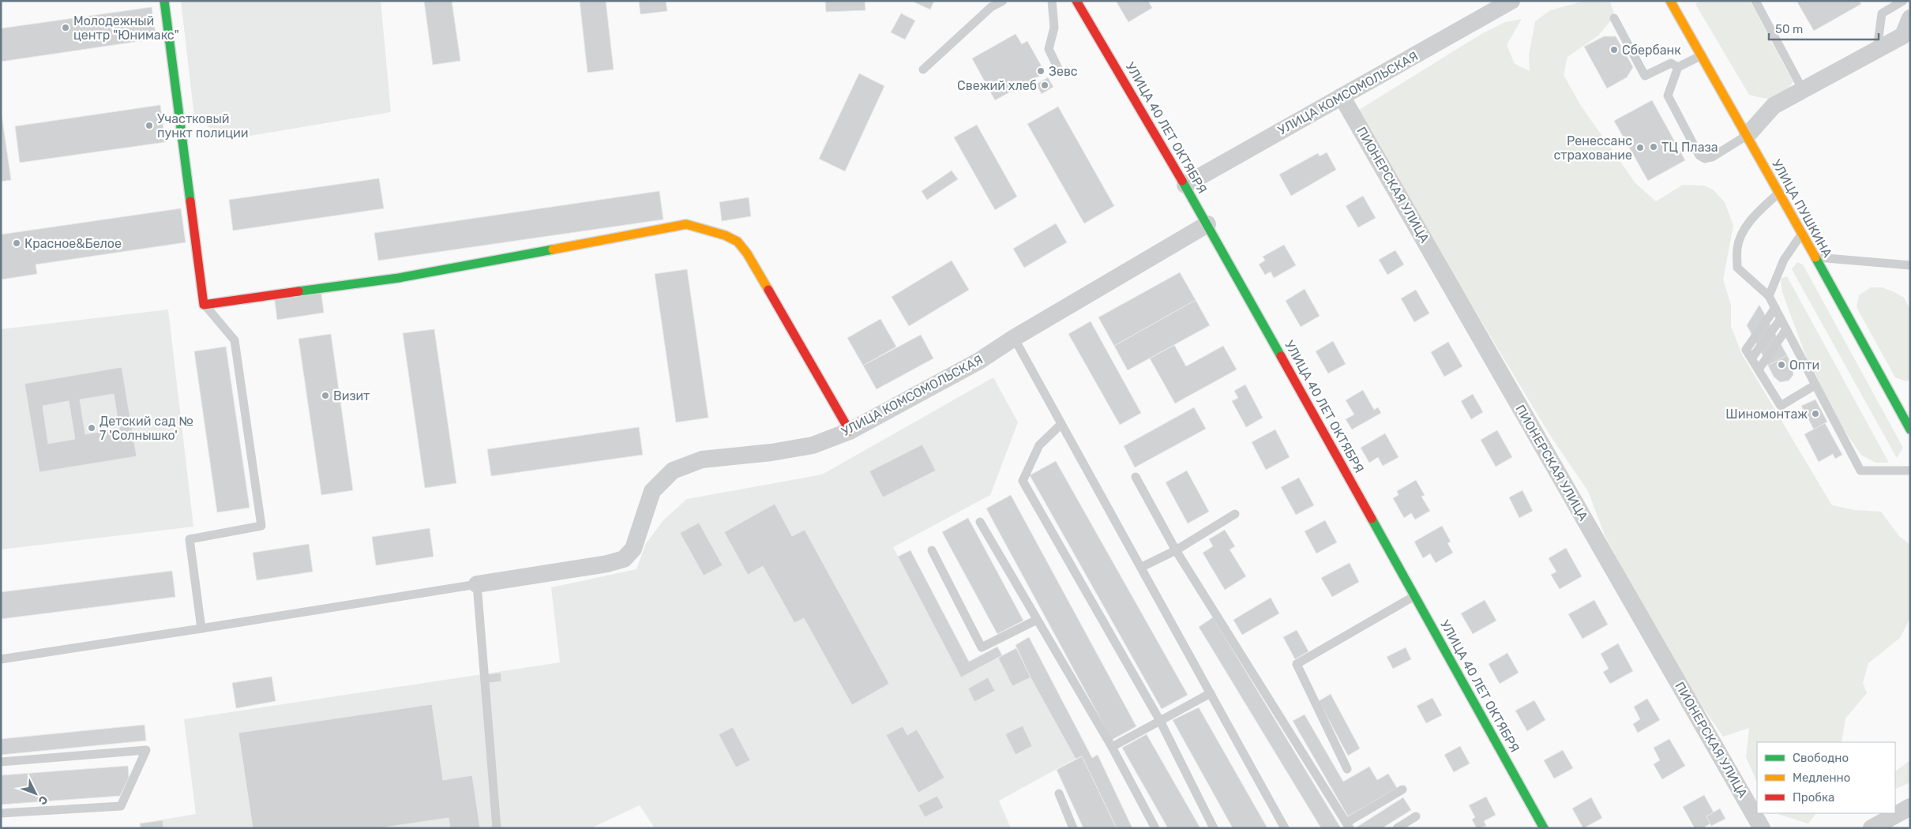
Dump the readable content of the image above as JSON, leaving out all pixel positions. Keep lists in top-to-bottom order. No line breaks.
{"streets":{"street":["УЛИЦА КОМСОМОЛЬСКАЯ","УЛИЦА 40 ЛЕТ ОКТЯБРЯ","ПИОНЕРСКАЯ УЛИЦА","УЛИЦА ПУШКИНА"]},"crossings":[["УЛИЦА КОМСОМОЛЬСКАЯ","УЛИЦА 40 ЛЕТ ОКТЯБРЯ"],["УЛИЦА КОМСОМОЛЬСКАЯ","ПИОНЕРСКАЯ УЛИЦА"]],"places":["Молодежный центр \"Юнимакс\"","Сбербанк","Зевс","Свежий хлеб","Участковый пункт полиции","ТЦ Плаза","Ренессанс страхование","Красное&Белое","Опти","Визит","Шиномонтаж","Детский сад № 7 'Солнышко'"],"legend":["Свободно","Медленно","Пробка"],"scale_bar":"50 m","north":"bottom right"}
